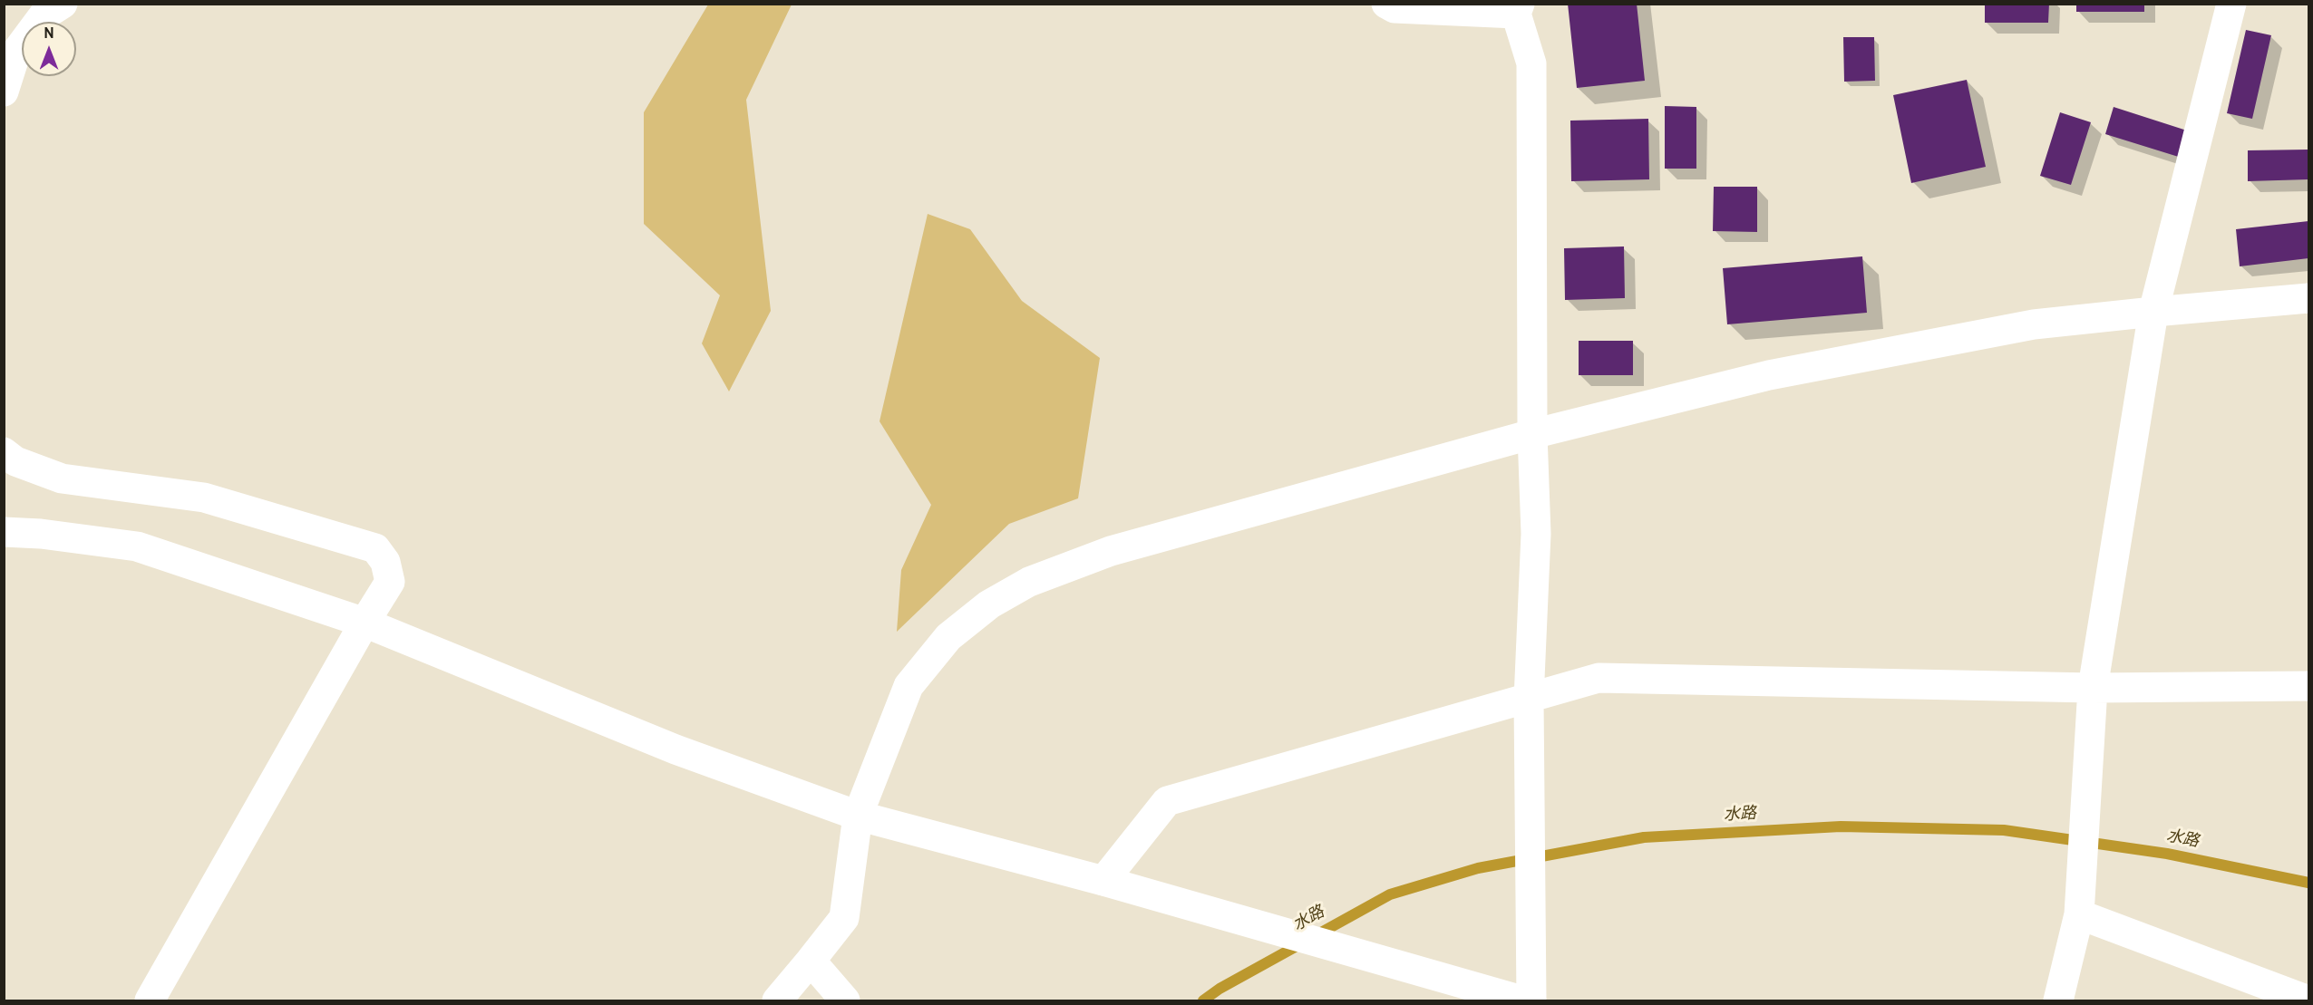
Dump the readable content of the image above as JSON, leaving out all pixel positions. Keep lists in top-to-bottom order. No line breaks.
{"water":["水路"],"north":"top"}
